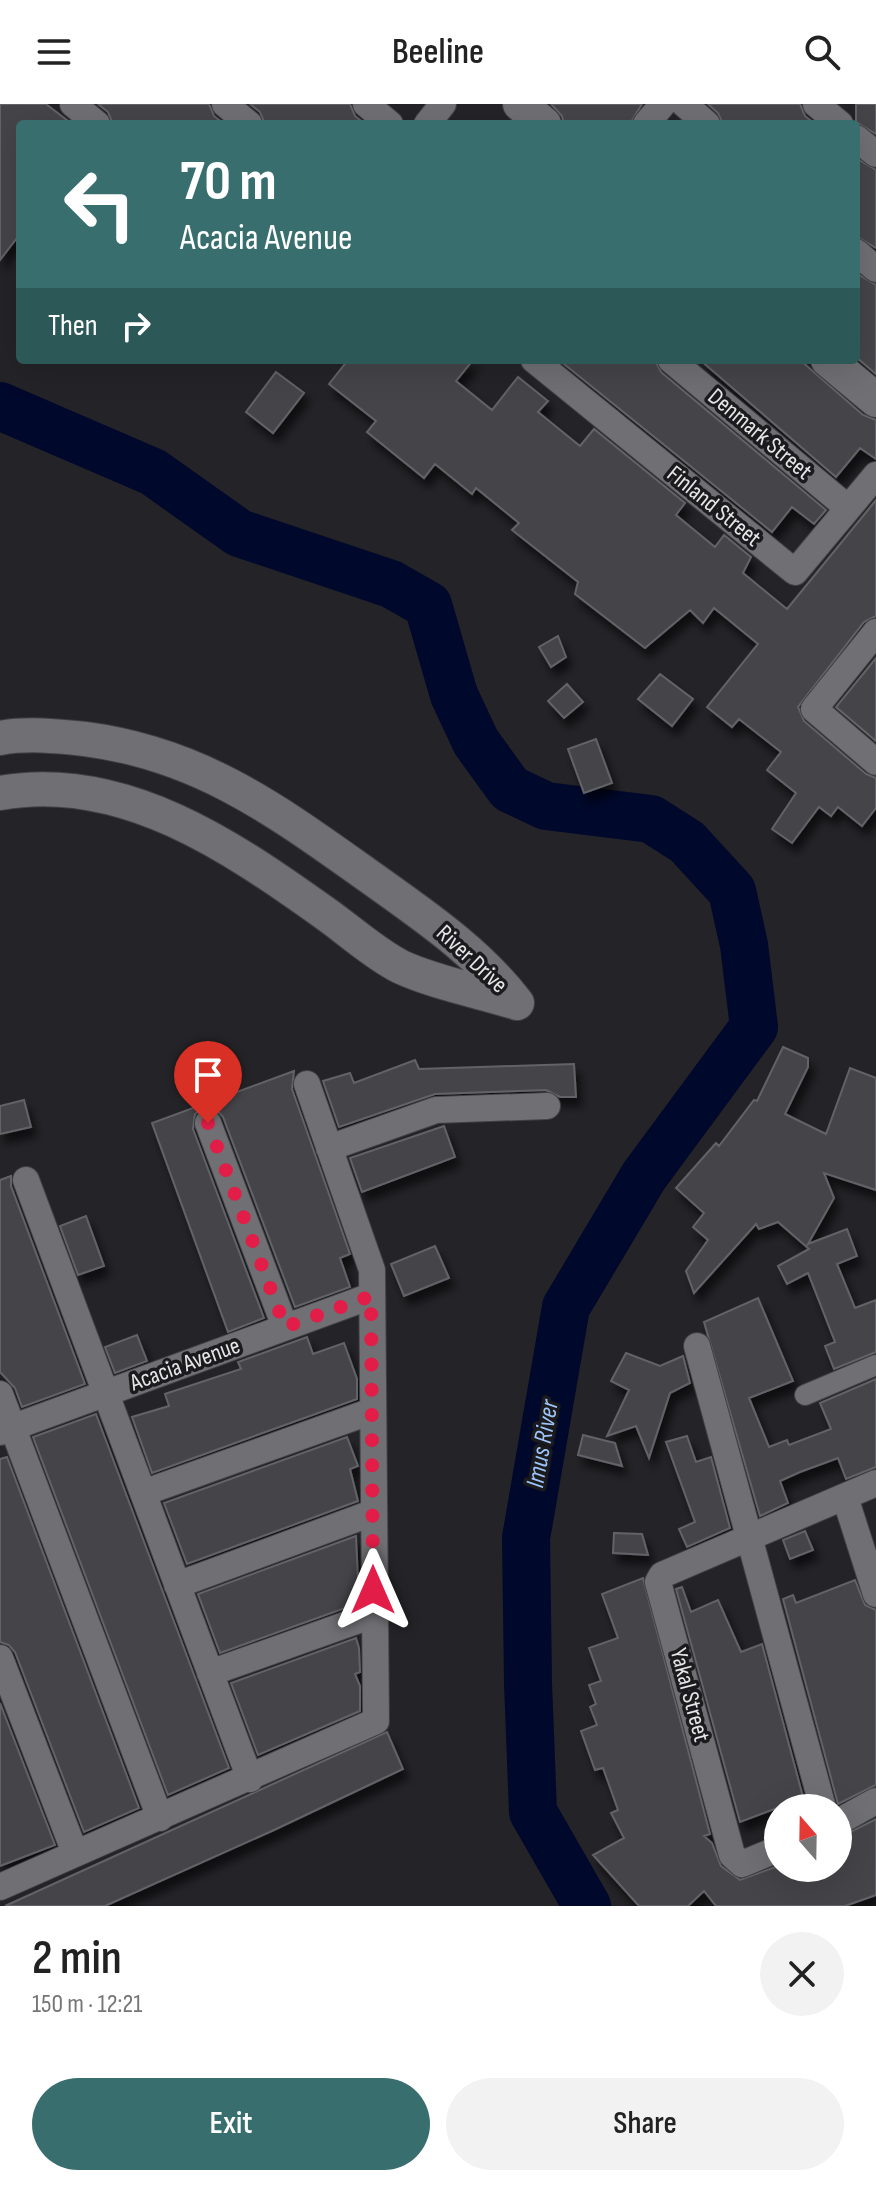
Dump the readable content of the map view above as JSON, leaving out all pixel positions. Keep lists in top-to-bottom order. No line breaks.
{"streets":{"street":["Denmark Street","Finland Street","River Drive","Acacia Avenue","Yakal Street"]},"crossings":[["Denmark Street","Finland Street"]],"water":["Imus River"],"north":"top","page":{"header":"Beeline","turn":["70 m","Acacia Avenue"],"then":"Then","heading":["2 min","150 m · 12:21"],"buttons":["Exit","Share"]}}
